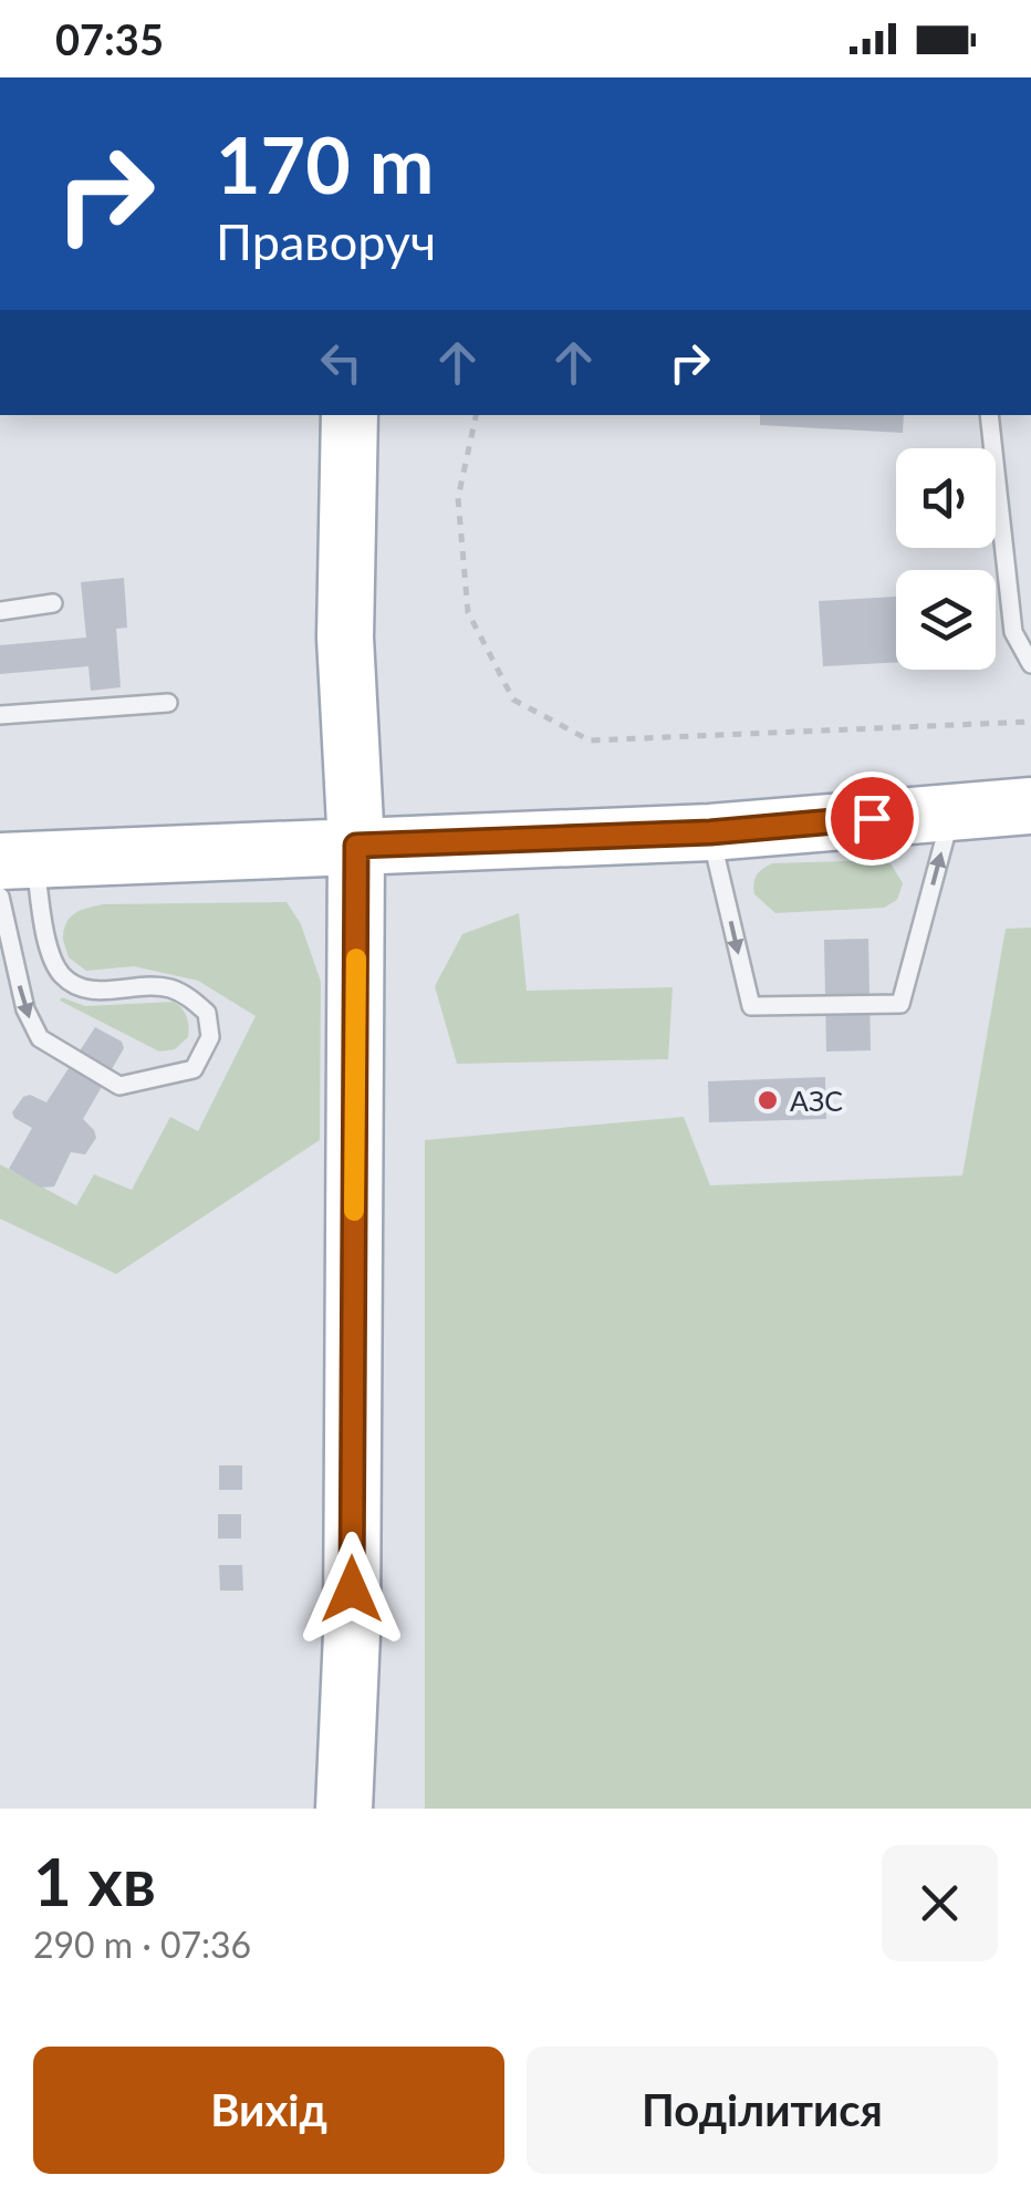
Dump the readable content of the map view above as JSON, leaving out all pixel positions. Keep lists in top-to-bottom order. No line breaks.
{"places":["АЗС"],"page":{"status":"07:35","turn":["170 m","Праворуч"],"heading":["1 хв","290 m · 07:36"],"buttons":["Вихід","Поділитися"]}}
